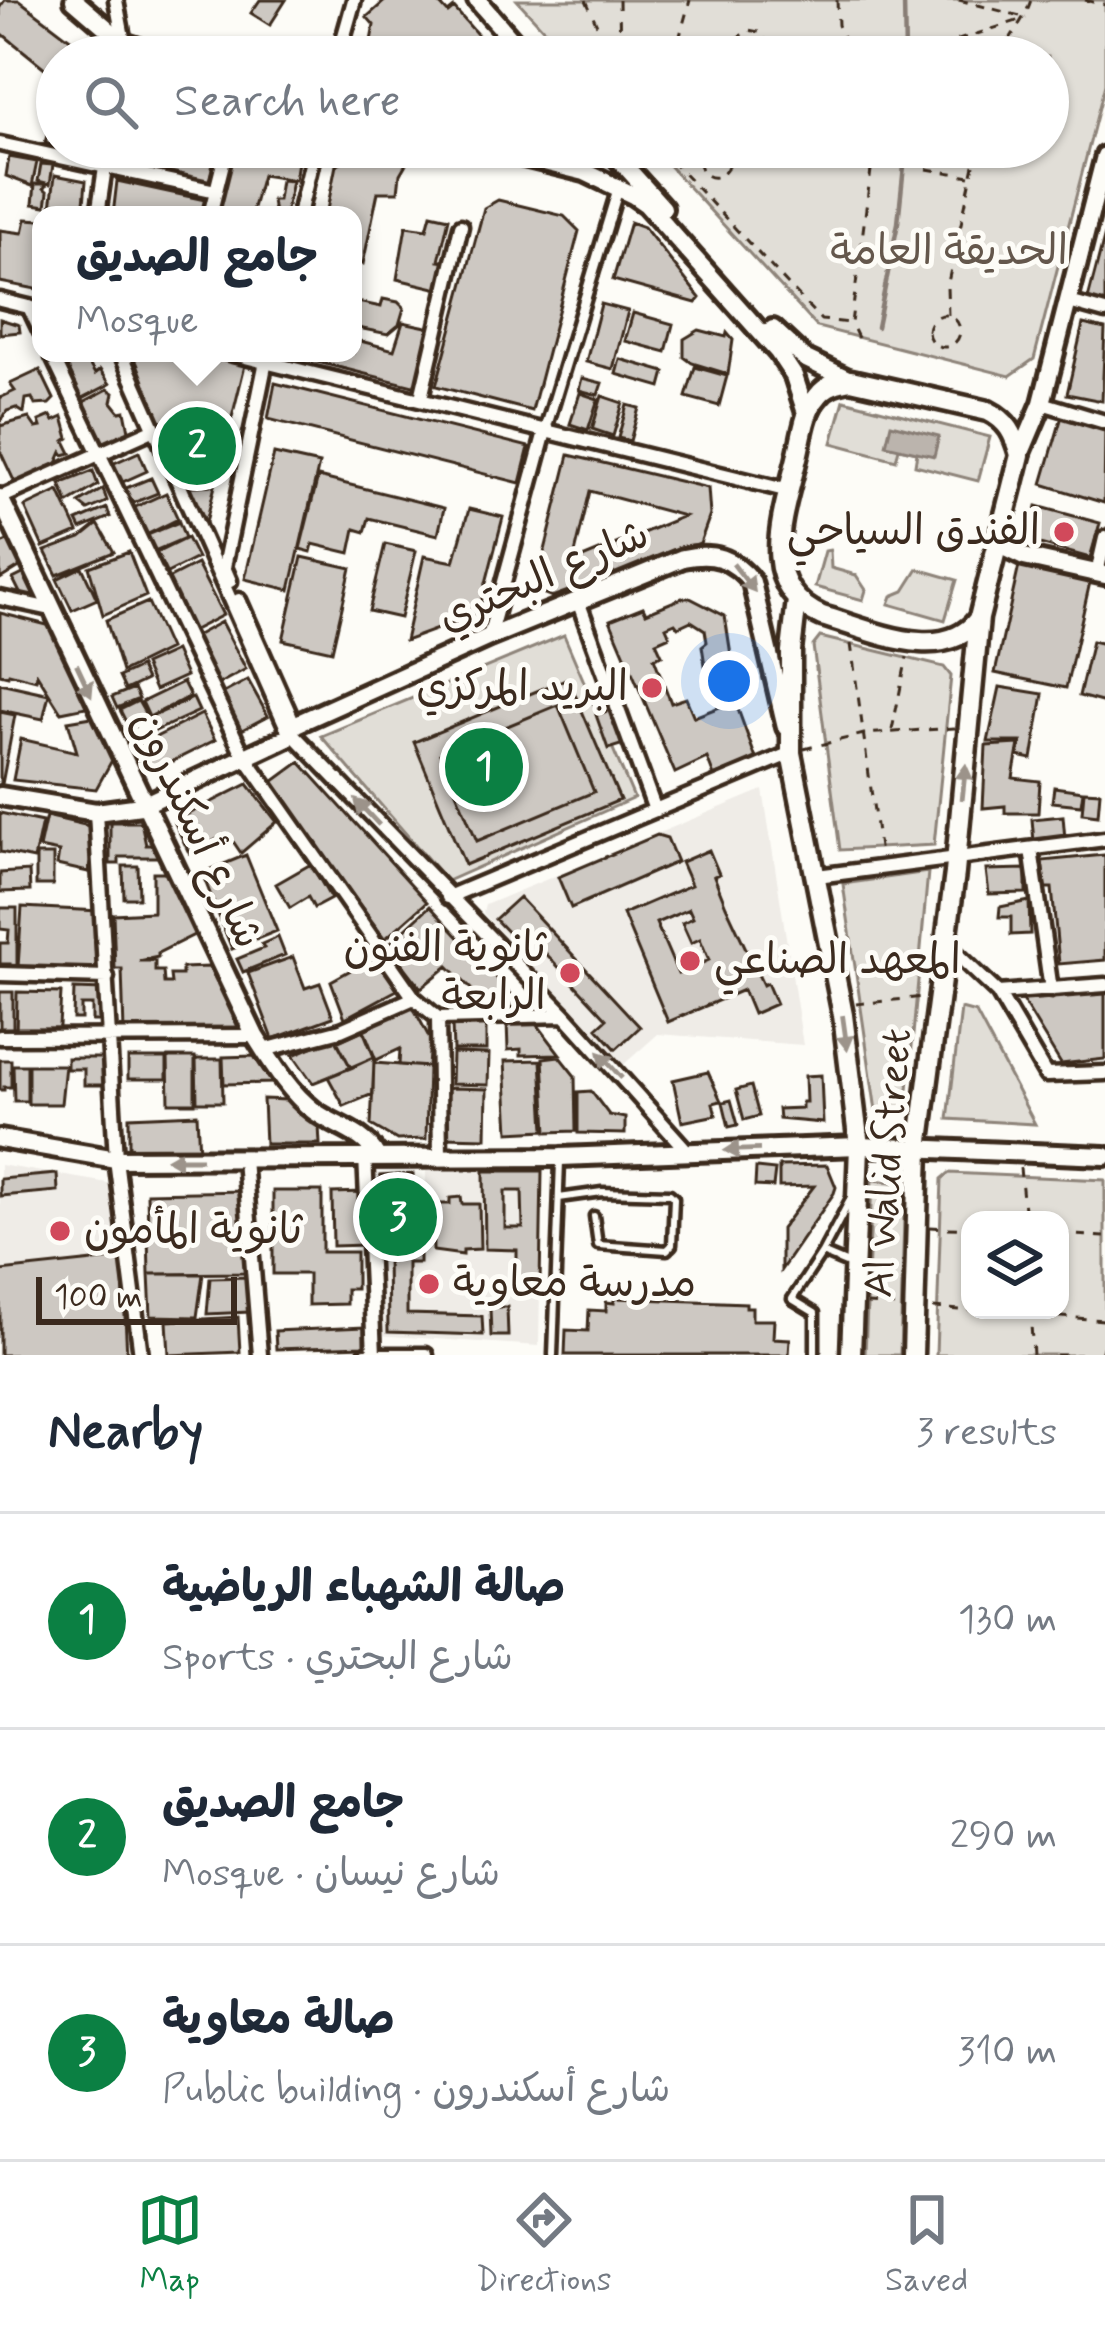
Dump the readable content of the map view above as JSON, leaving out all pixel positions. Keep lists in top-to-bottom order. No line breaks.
{"streets":{"main road":["شارع البحتري","شارع أسكندرون","Al Walid Street"]},"crossings":[["شارع البحتري","شارع أسكندرون"]],"parks":["الحديقة العامة"],"places":["الفندق السياحي","البريد المركزي","المعهد الصناعي","ثانوية الفنون الرابعة","ثانوية المأمون","مدرسة معاوية"],"scale_bar":"100 m","page":{"search":"Search here","popup":["جامع الصديق","Mosque"],"pins":["2","1","3"],"scale":"100 m","heading":["Nearby","3 results"],"list":[{"mark":"1","name":"صالة الشهباء الرياضية","note":"Sports · شارع البحتري","value":"130 m"},{"mark":"2","name":"جامع الصديق","note":"Mosque · شارع نيسان","value":"290 m"},{"mark":"3","name":"صالة معاوية","note":"Public building · شارع أسكندرون","value":"310 m"}],"nav":["Map","Directions","Saved"]}}
